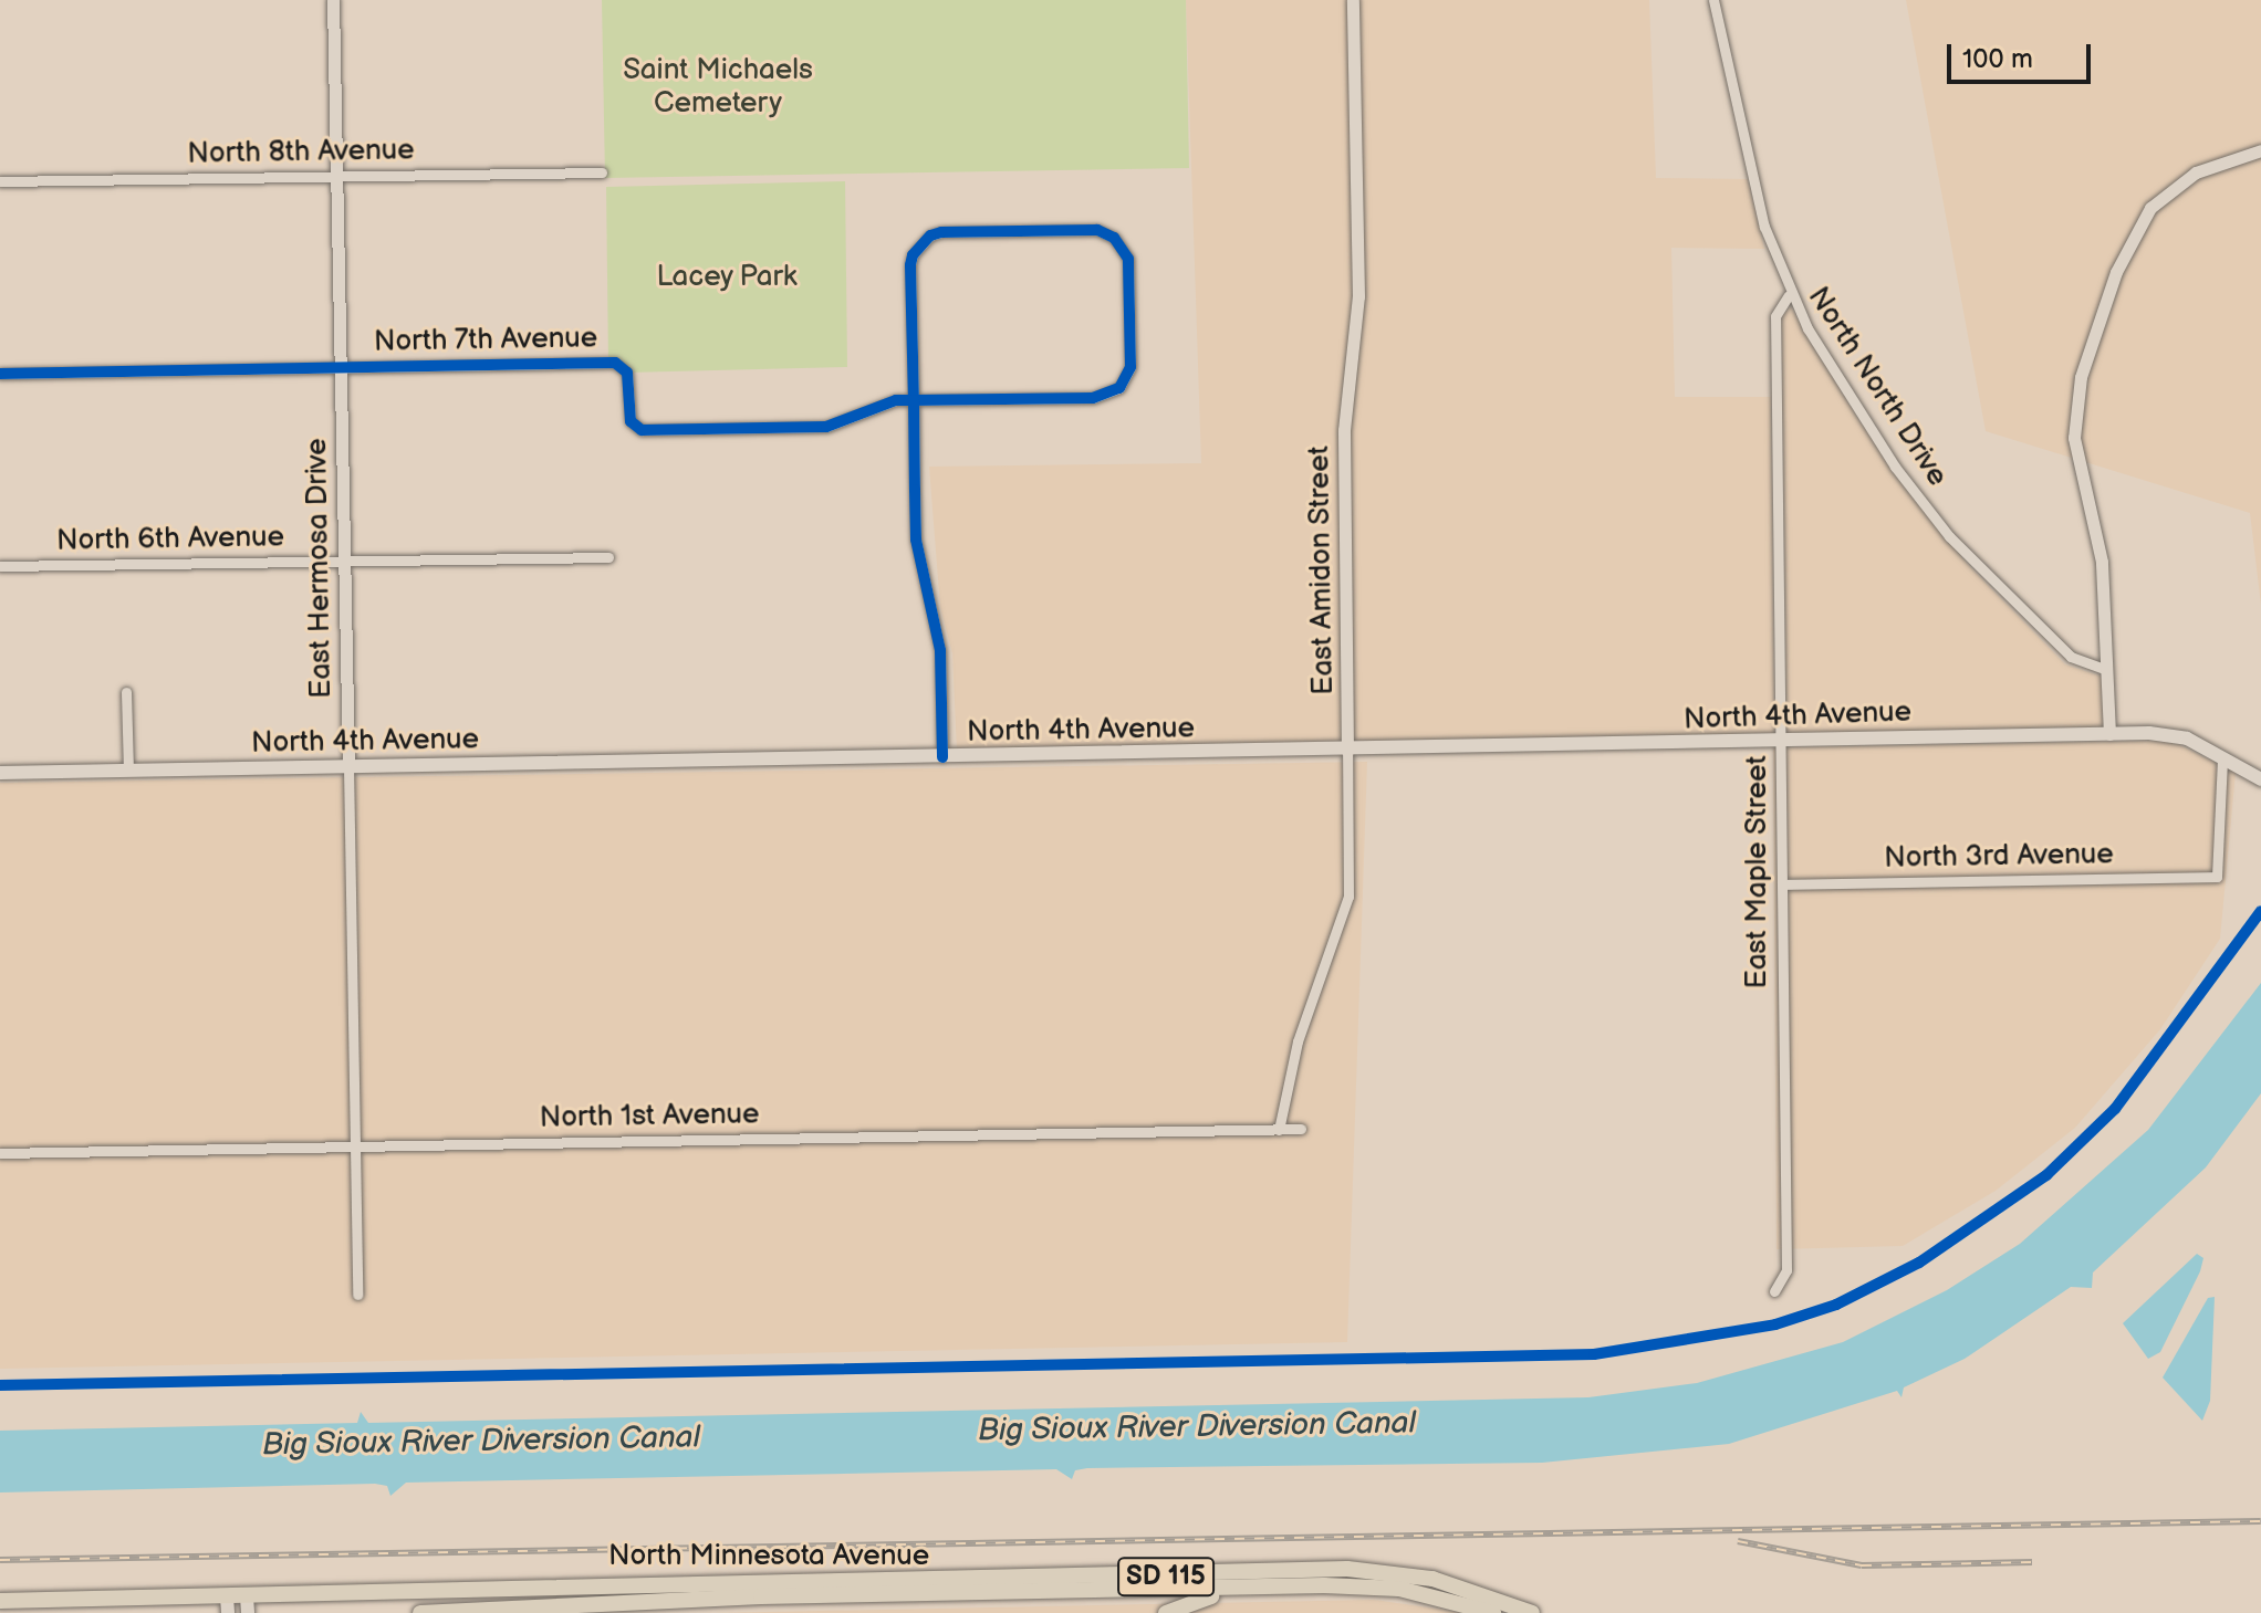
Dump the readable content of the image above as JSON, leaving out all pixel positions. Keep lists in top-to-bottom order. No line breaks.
{"streets":{"main road":["North 4th Avenue","North Minnesota Avenue","SD 115"],"street":["North 8th Avenue","North 7th Avenue","North North Drive","North 6th Avenue","East Hermosa Drive","East Amidon Street","North 3rd Avenue","East Maple Street","North 1st Avenue"]},"crossings":[["North 8th Avenue","East Hermosa Drive"],["North 7th Avenue","East Hermosa Drive"],["North North Drive","East Maple Street"],["North 6th Avenue","East Hermosa Drive"],["East Hermosa Drive","North 4th Avenue"],["East Hermosa Drive","North 1st Avenue"],["East Amidon Street","North 4th Avenue"],["East Amidon Street","North 1st Avenue"],["North 4th Avenue","East Maple Street"],["North 3rd Avenue","East Maple Street"]],"water":["Big Sioux River Diversion Canal"],"parks":["Saint Michaels Cemetery","Lacey Park"],"scale_bar":"100 m"}
